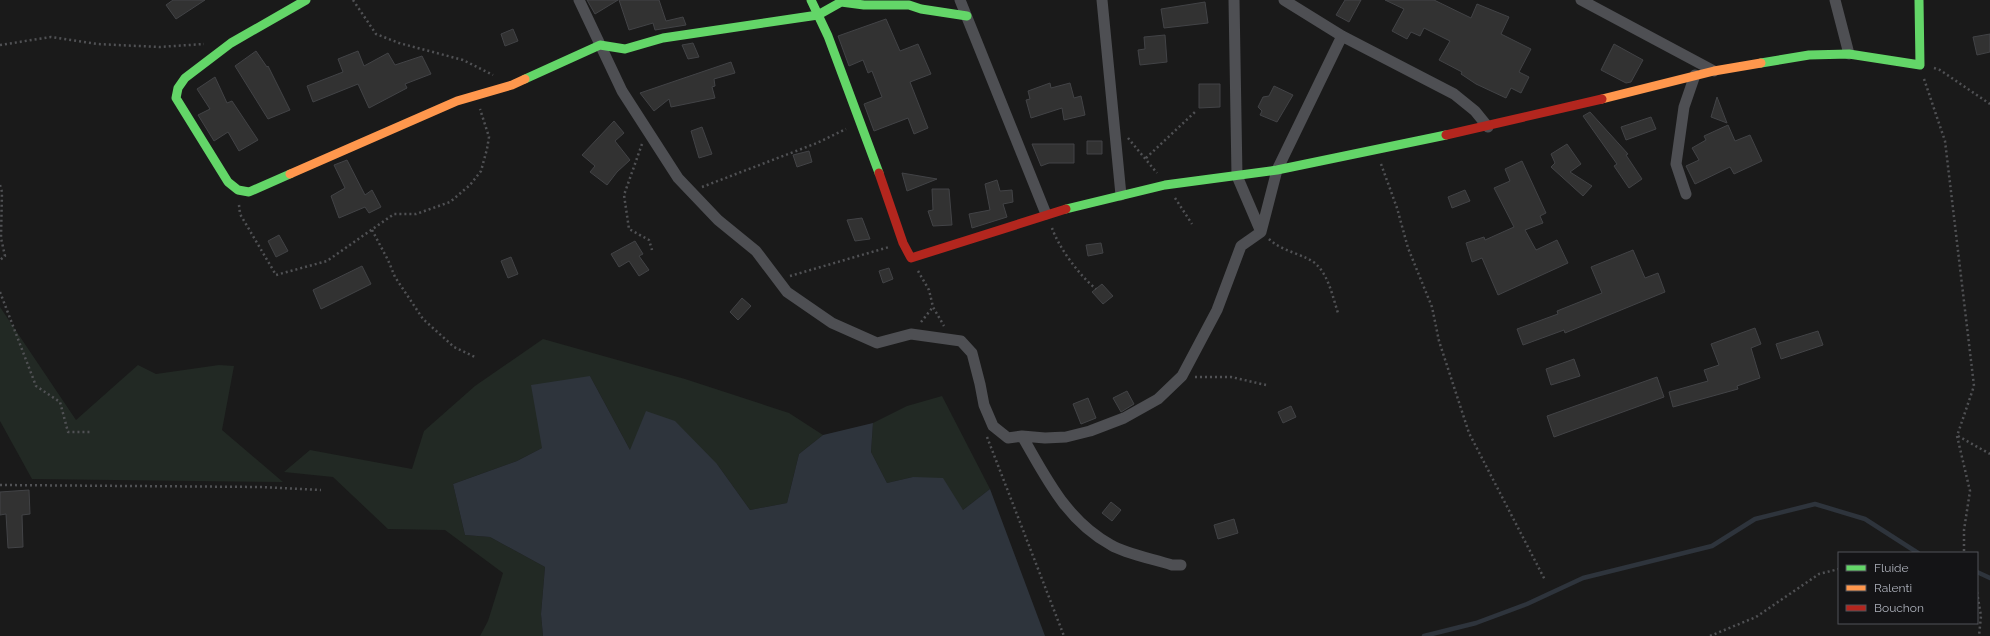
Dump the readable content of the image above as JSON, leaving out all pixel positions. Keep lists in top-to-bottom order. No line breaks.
{"legend":["Fluide","Ralenti","Bouchon"]}
